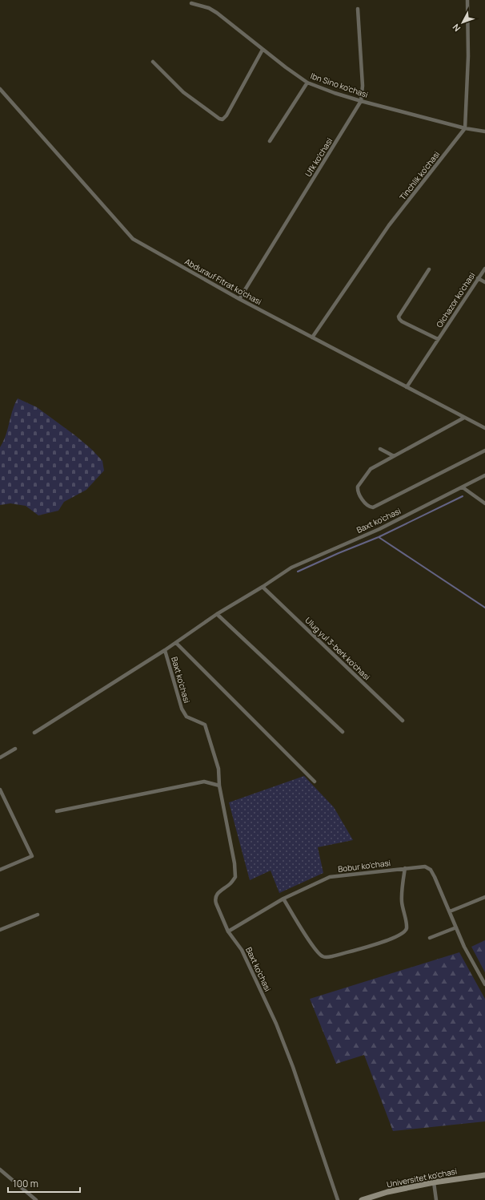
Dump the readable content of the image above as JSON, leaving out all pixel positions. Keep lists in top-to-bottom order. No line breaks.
{"streets":{"main road":["Universitet ko'chasi"],"street":["Ibn Sino ko'chasi","Ufk ko'chasi","Tinchlik ko'chasi","Abdurauf Fitrat ko'chasi","Olchazor ko'chasi","Baxt ko'chasi","Ulug yul 3-berk ko'chasi","Bobur ko'chasi"]},"crossings":[["Ibn Sino ko'chasi","Ufk ko'chasi"],["Ibn Sino ko'chasi","Tinchlik ko'chasi"],["Ufk ko'chasi","Abdurauf Fitrat ko'chasi"],["Tinchlik ko'chasi","Abdurauf Fitrat ko'chasi"],["Abdurauf Fitrat ko'chasi","Olchazor ko'chasi"],["Baxt ko'chasi","Ulug yul 3-berk ko'chasi"],["Baxt ko'chasi","Bobur ko'chasi"]],"scale_bar":"100 m","north":"bottom left"}
